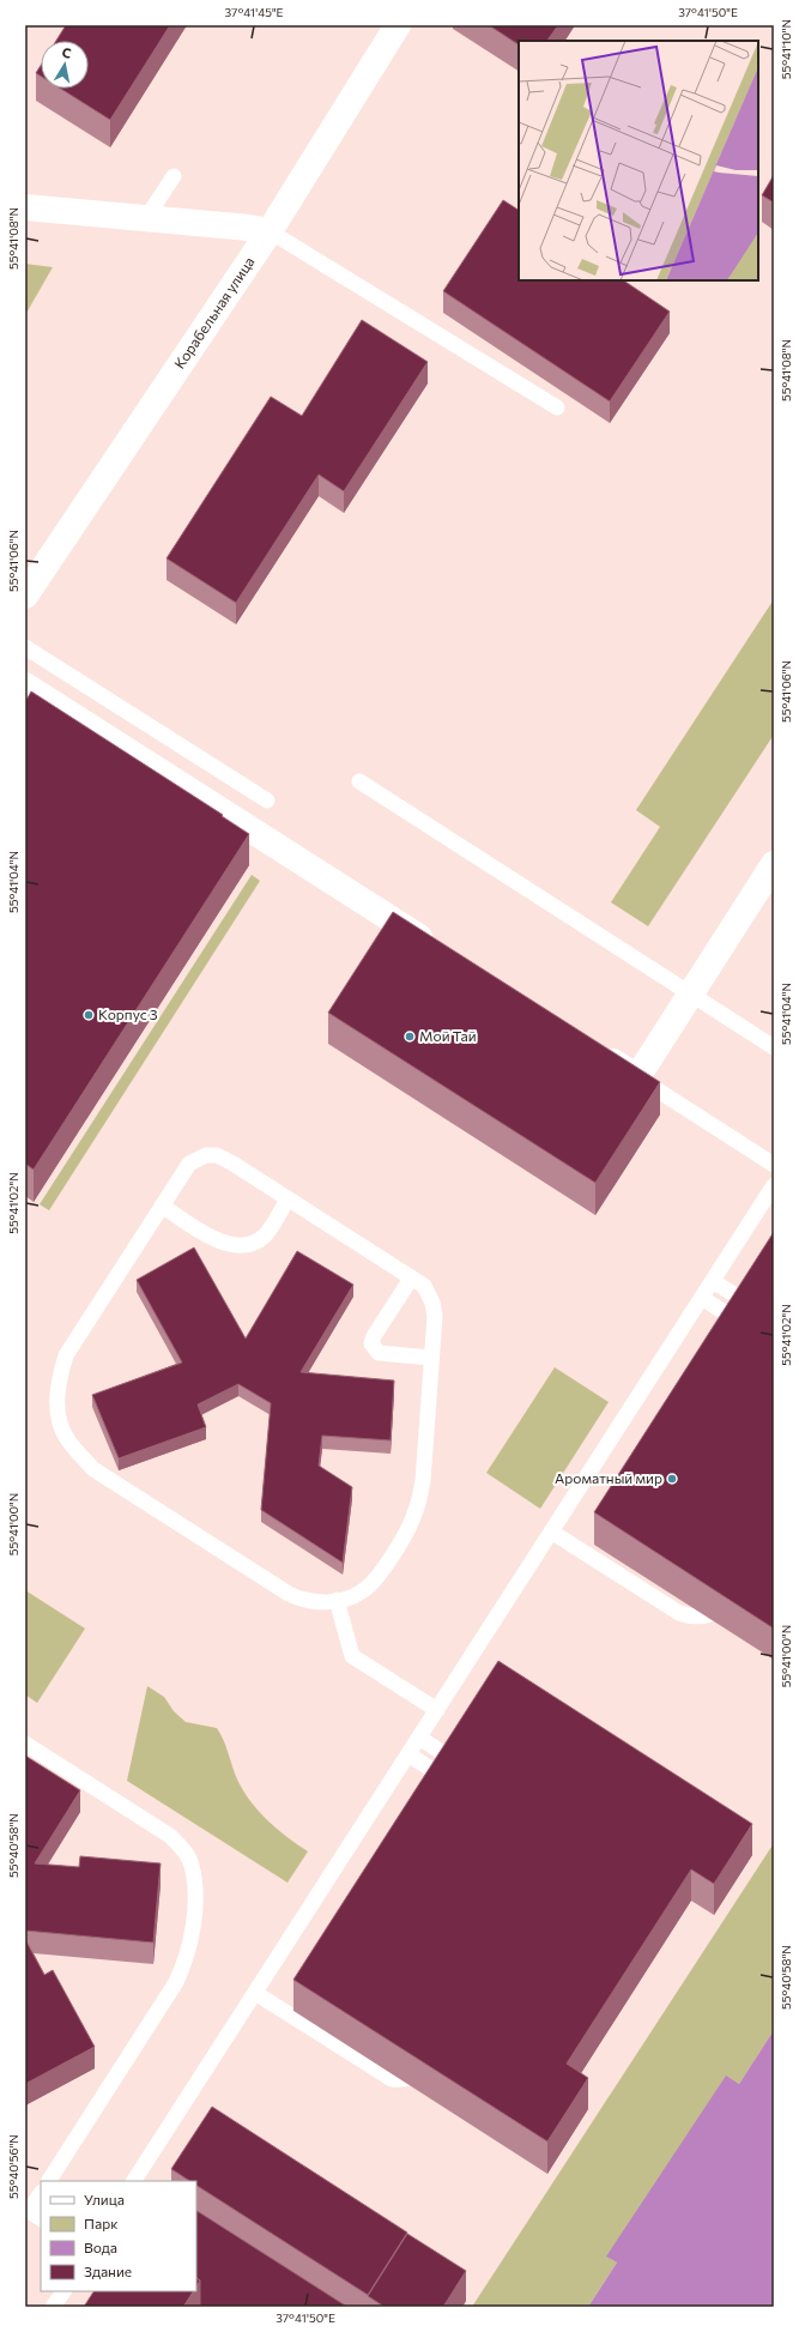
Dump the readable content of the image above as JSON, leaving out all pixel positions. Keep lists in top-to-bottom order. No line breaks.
{"streets":{"street":["Корабельная улица"]},"places":["Корпус 3","Мой Тай","Ароматный мир"],"legend":["Улица","Парк","Вода","Здание"],"north":"top","coordinates":["37°41'45\"E","37°41'50\"E","55°41'10\"N","55°41'08\"N","55°41'06\"N","55°41'04\"N","55°41'02\"N","55°41'00\"N","55°40'58\"N","55°40'56\"N"]}
